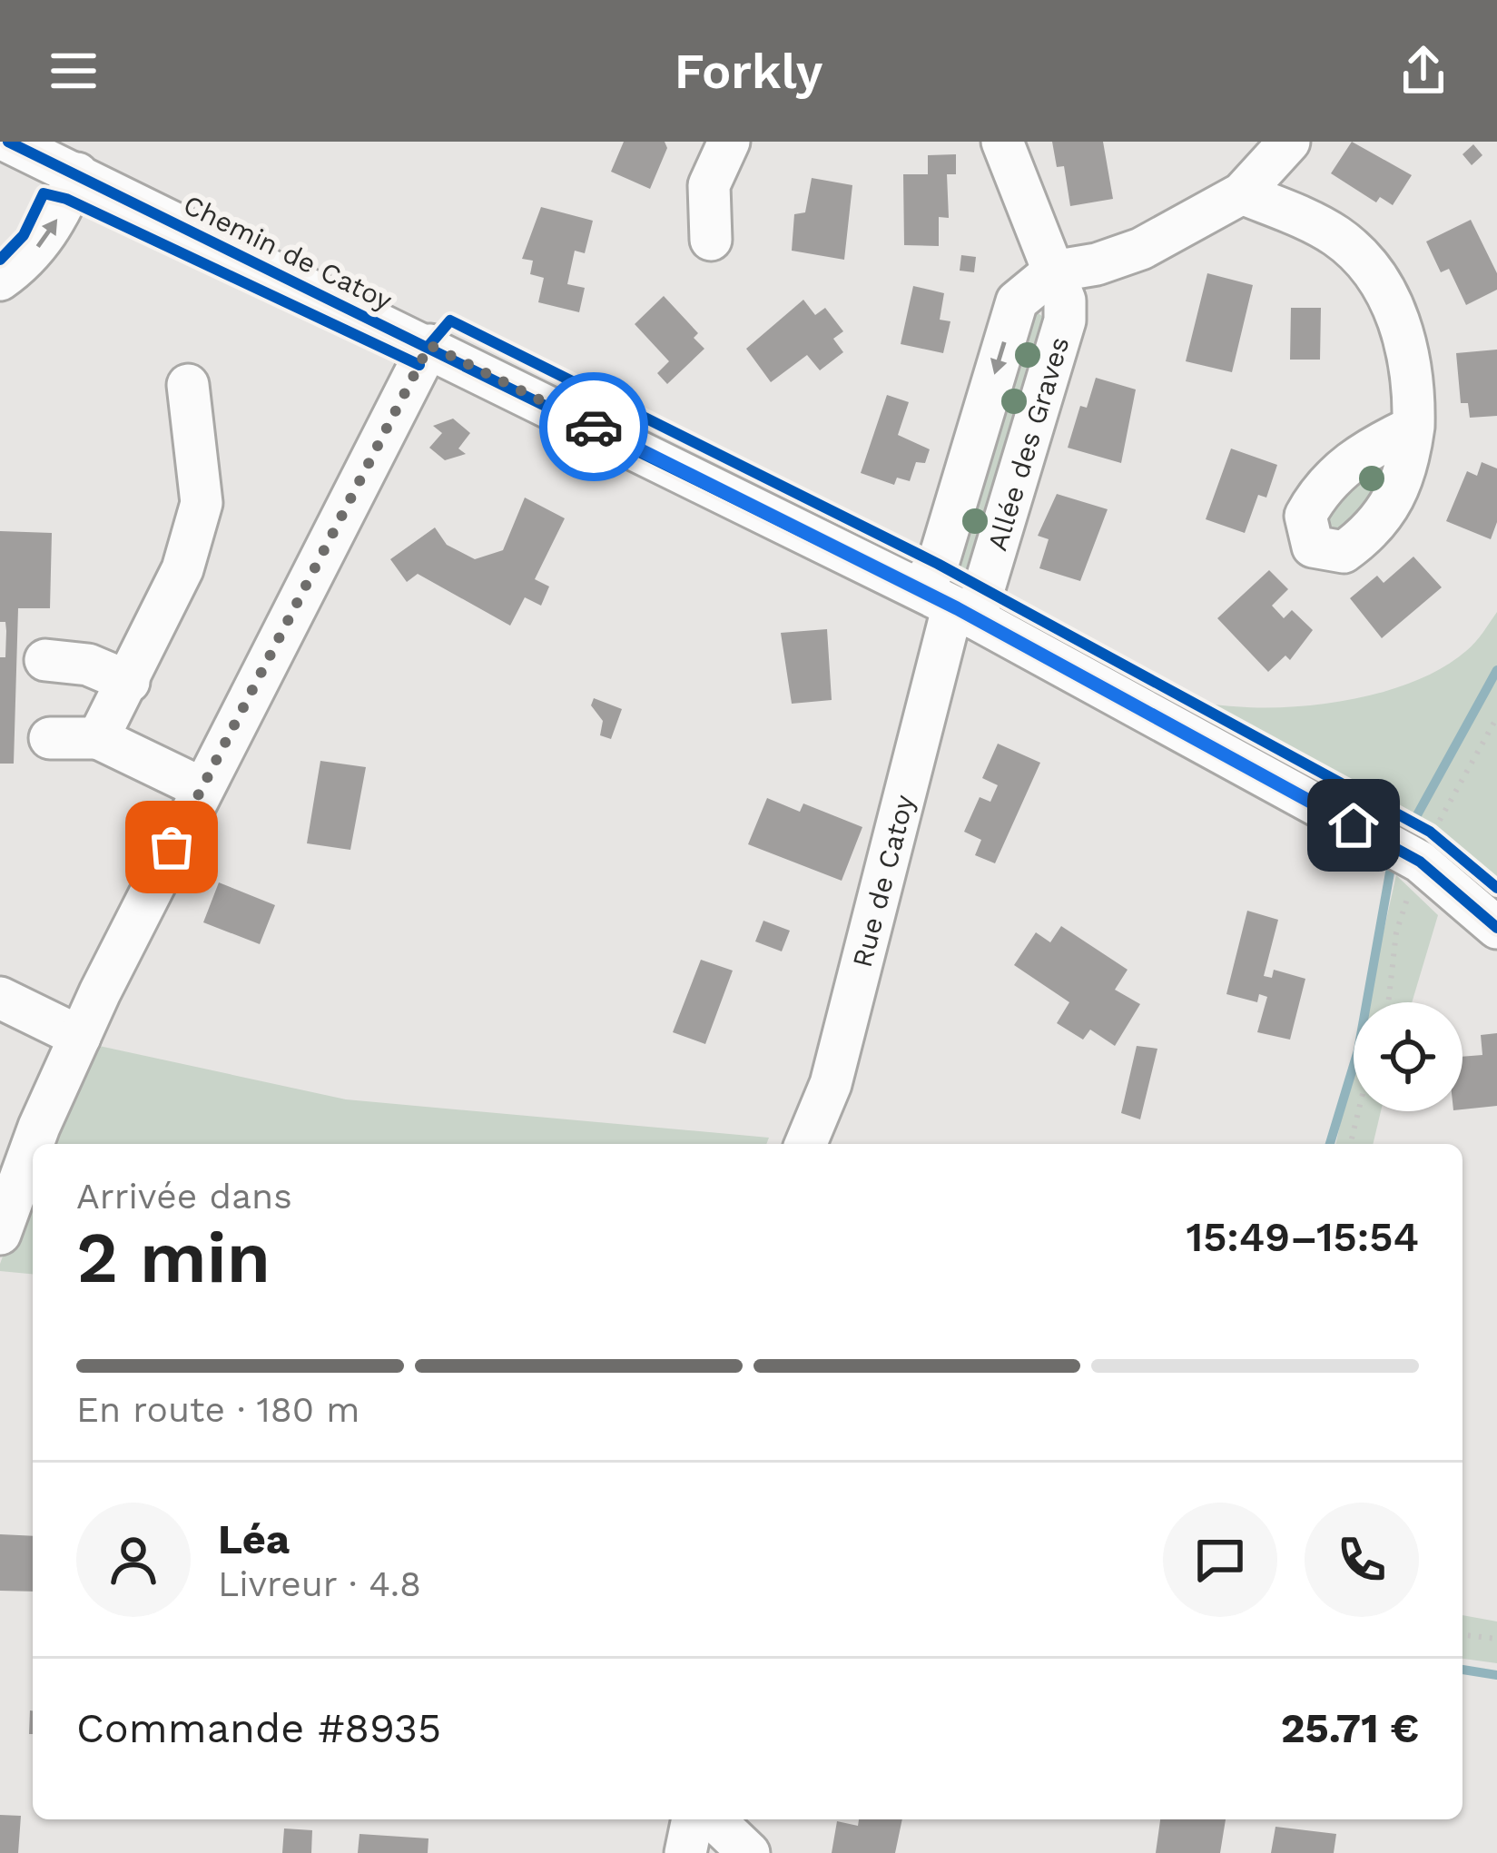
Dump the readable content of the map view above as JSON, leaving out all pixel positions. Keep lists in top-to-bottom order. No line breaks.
{"streets":{"street":["Chemin de Catoy","Allée des Graves","Rue de Catoy"]},"crossings":[["Chemin de Catoy","Allée des Graves"],["Chemin de Catoy","Rue de Catoy"],["Allée des Graves","Rue de Catoy"]],"page":{"header":"Forkly","heading":["2 min","Arrivée dans","15:49–15:54"],"panel":["Léa","Livreur · 4.8","Commande #8935","25.71 €"],"bar":"En route · 180 m"}}
